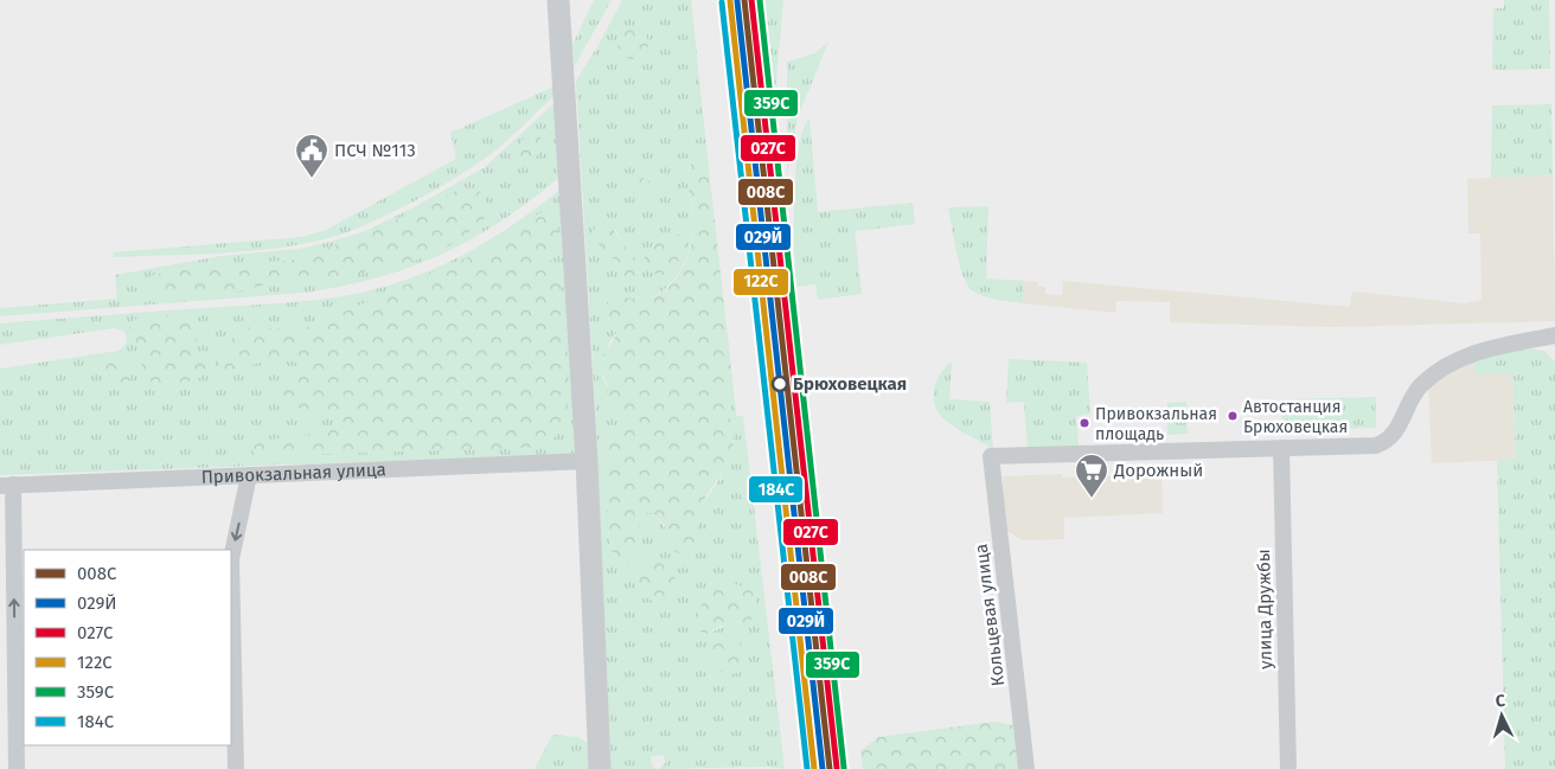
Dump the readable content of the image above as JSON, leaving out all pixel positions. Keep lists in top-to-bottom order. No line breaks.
{"streets":{"street":["Привокзальная улица","улица Дружбы","Кольцевая улица"]},"crossings":[["улица Дружбы","Кольцевая улица"]],"places":{"public building":["ПСЧ №113"],"other":["Брюховецкая","Автостанция Брюховецкая","Привокзальная площадь"],"supermarket":["Дорожный"]},"lines":["transit line 008С","transit line 027С","transit line 359С","transit line 029Й","transit line 122С","transit line 184С"],"legend":["008С","029Й","027С","122С","359С","184С"],"north":"top"}
